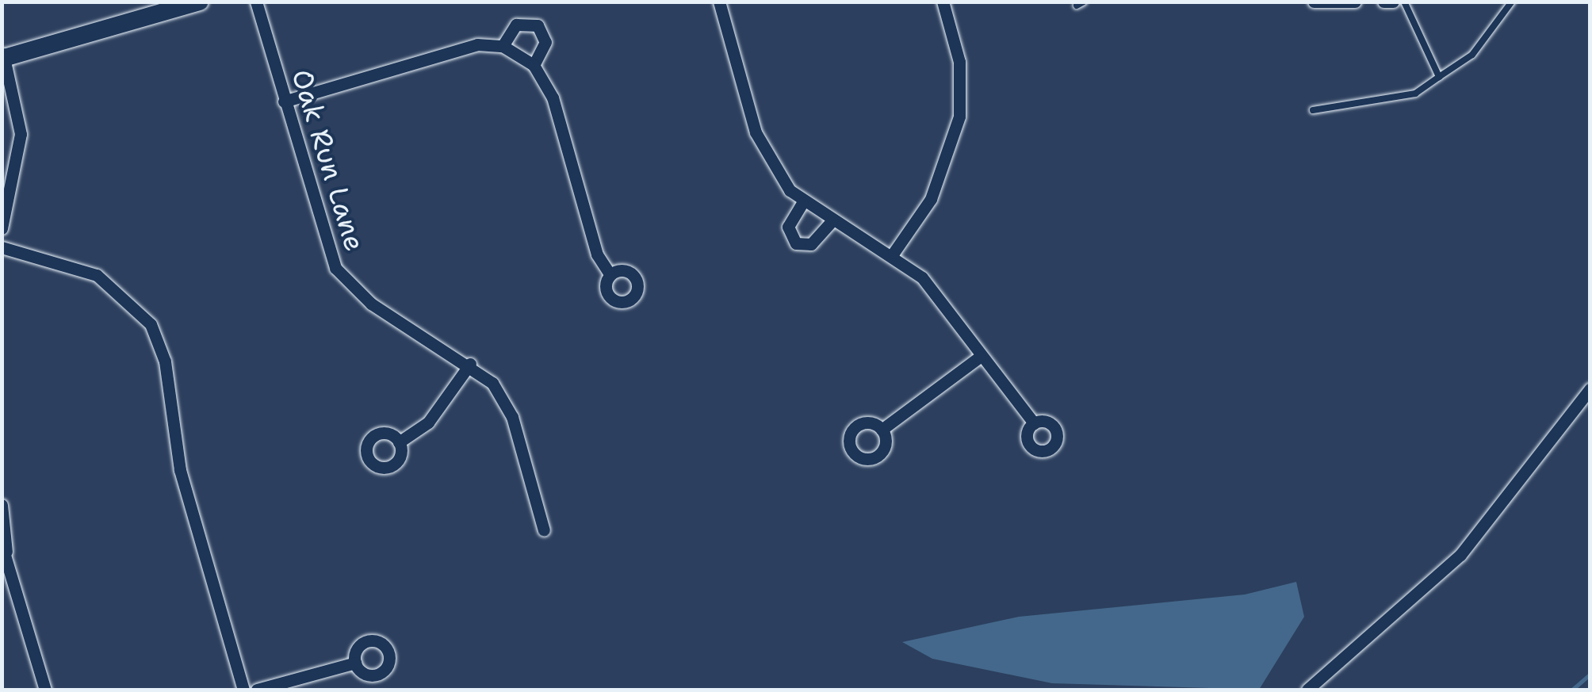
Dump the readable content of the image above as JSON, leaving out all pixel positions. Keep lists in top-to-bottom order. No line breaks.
{"streets":{"street":["Oak Run Lane"]}}
